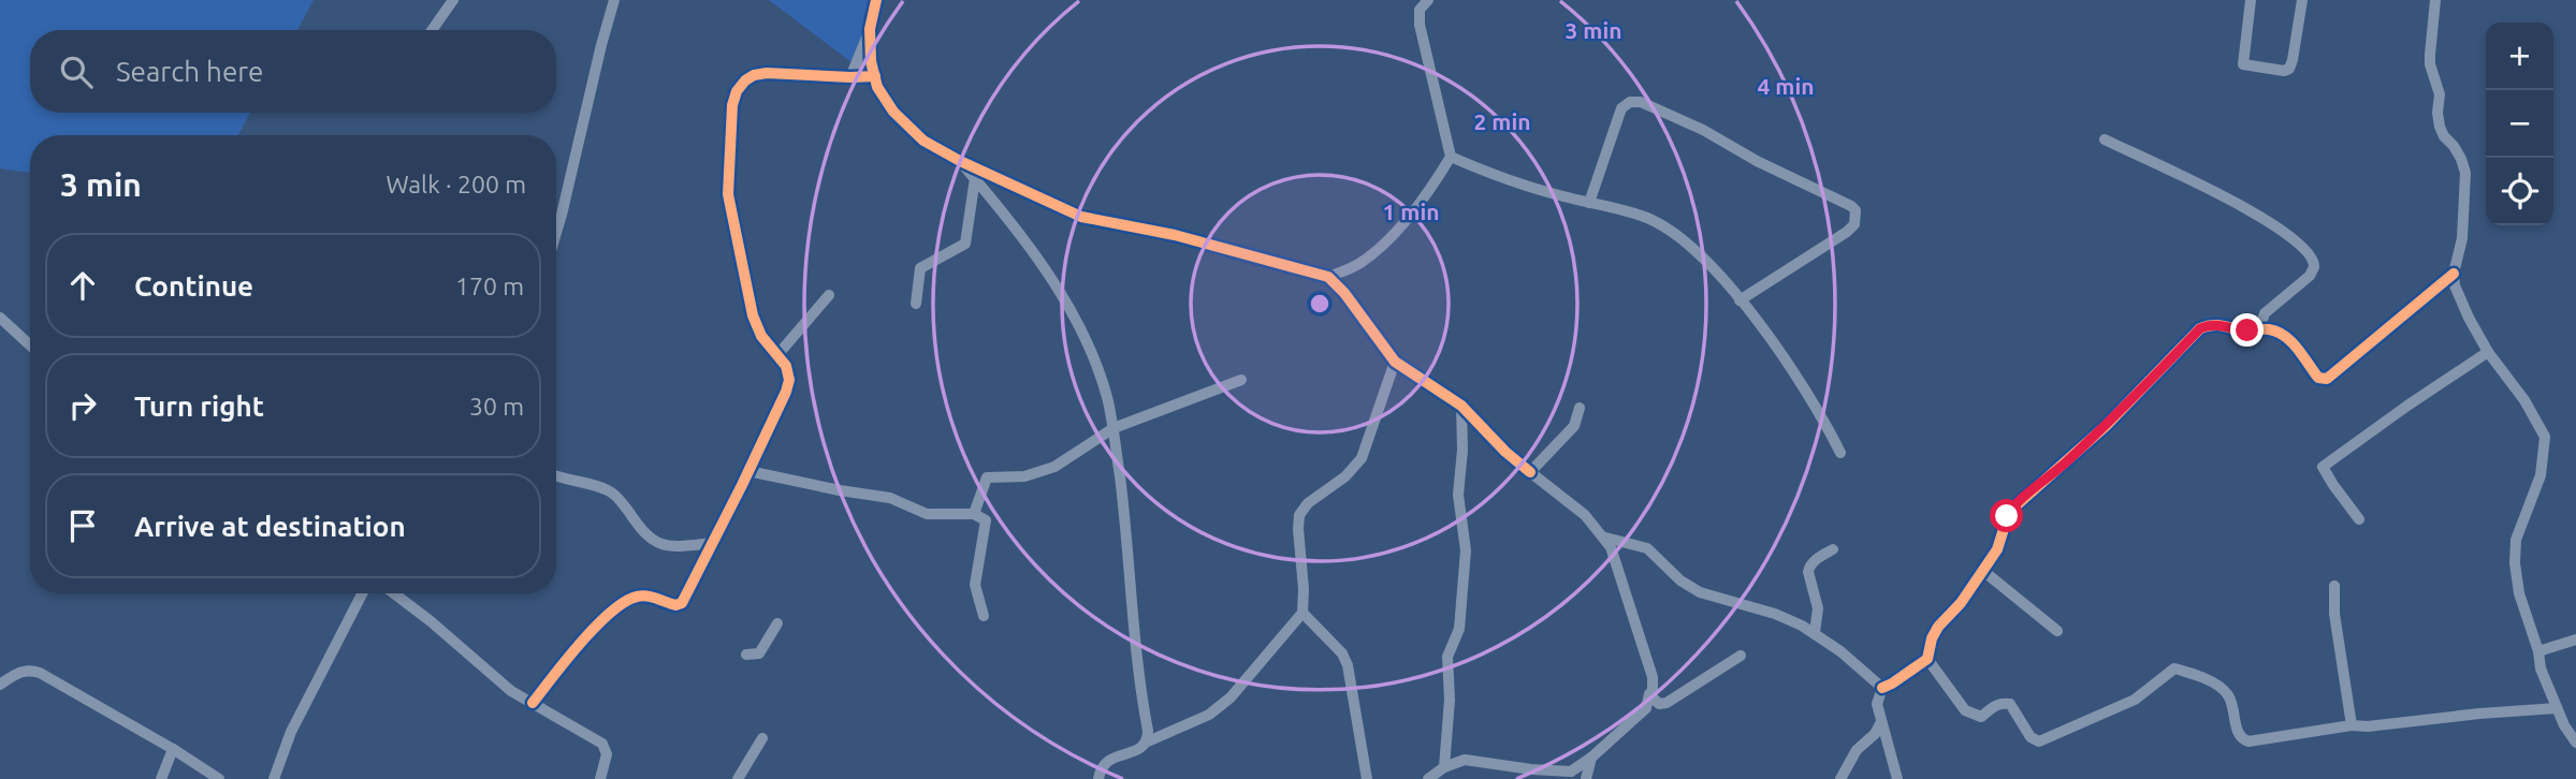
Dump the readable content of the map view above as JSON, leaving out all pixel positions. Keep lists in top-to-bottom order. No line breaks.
{"page":{"map_buttons":["+","−"],"search":"Search here","heading":["3 min","Walk · 200 m"],"list":[["Continue","170 m"],["Turn right","30 m"],"Arrive at destination"]},"rings":["3 min","4 min","2 min","1 min"]}
